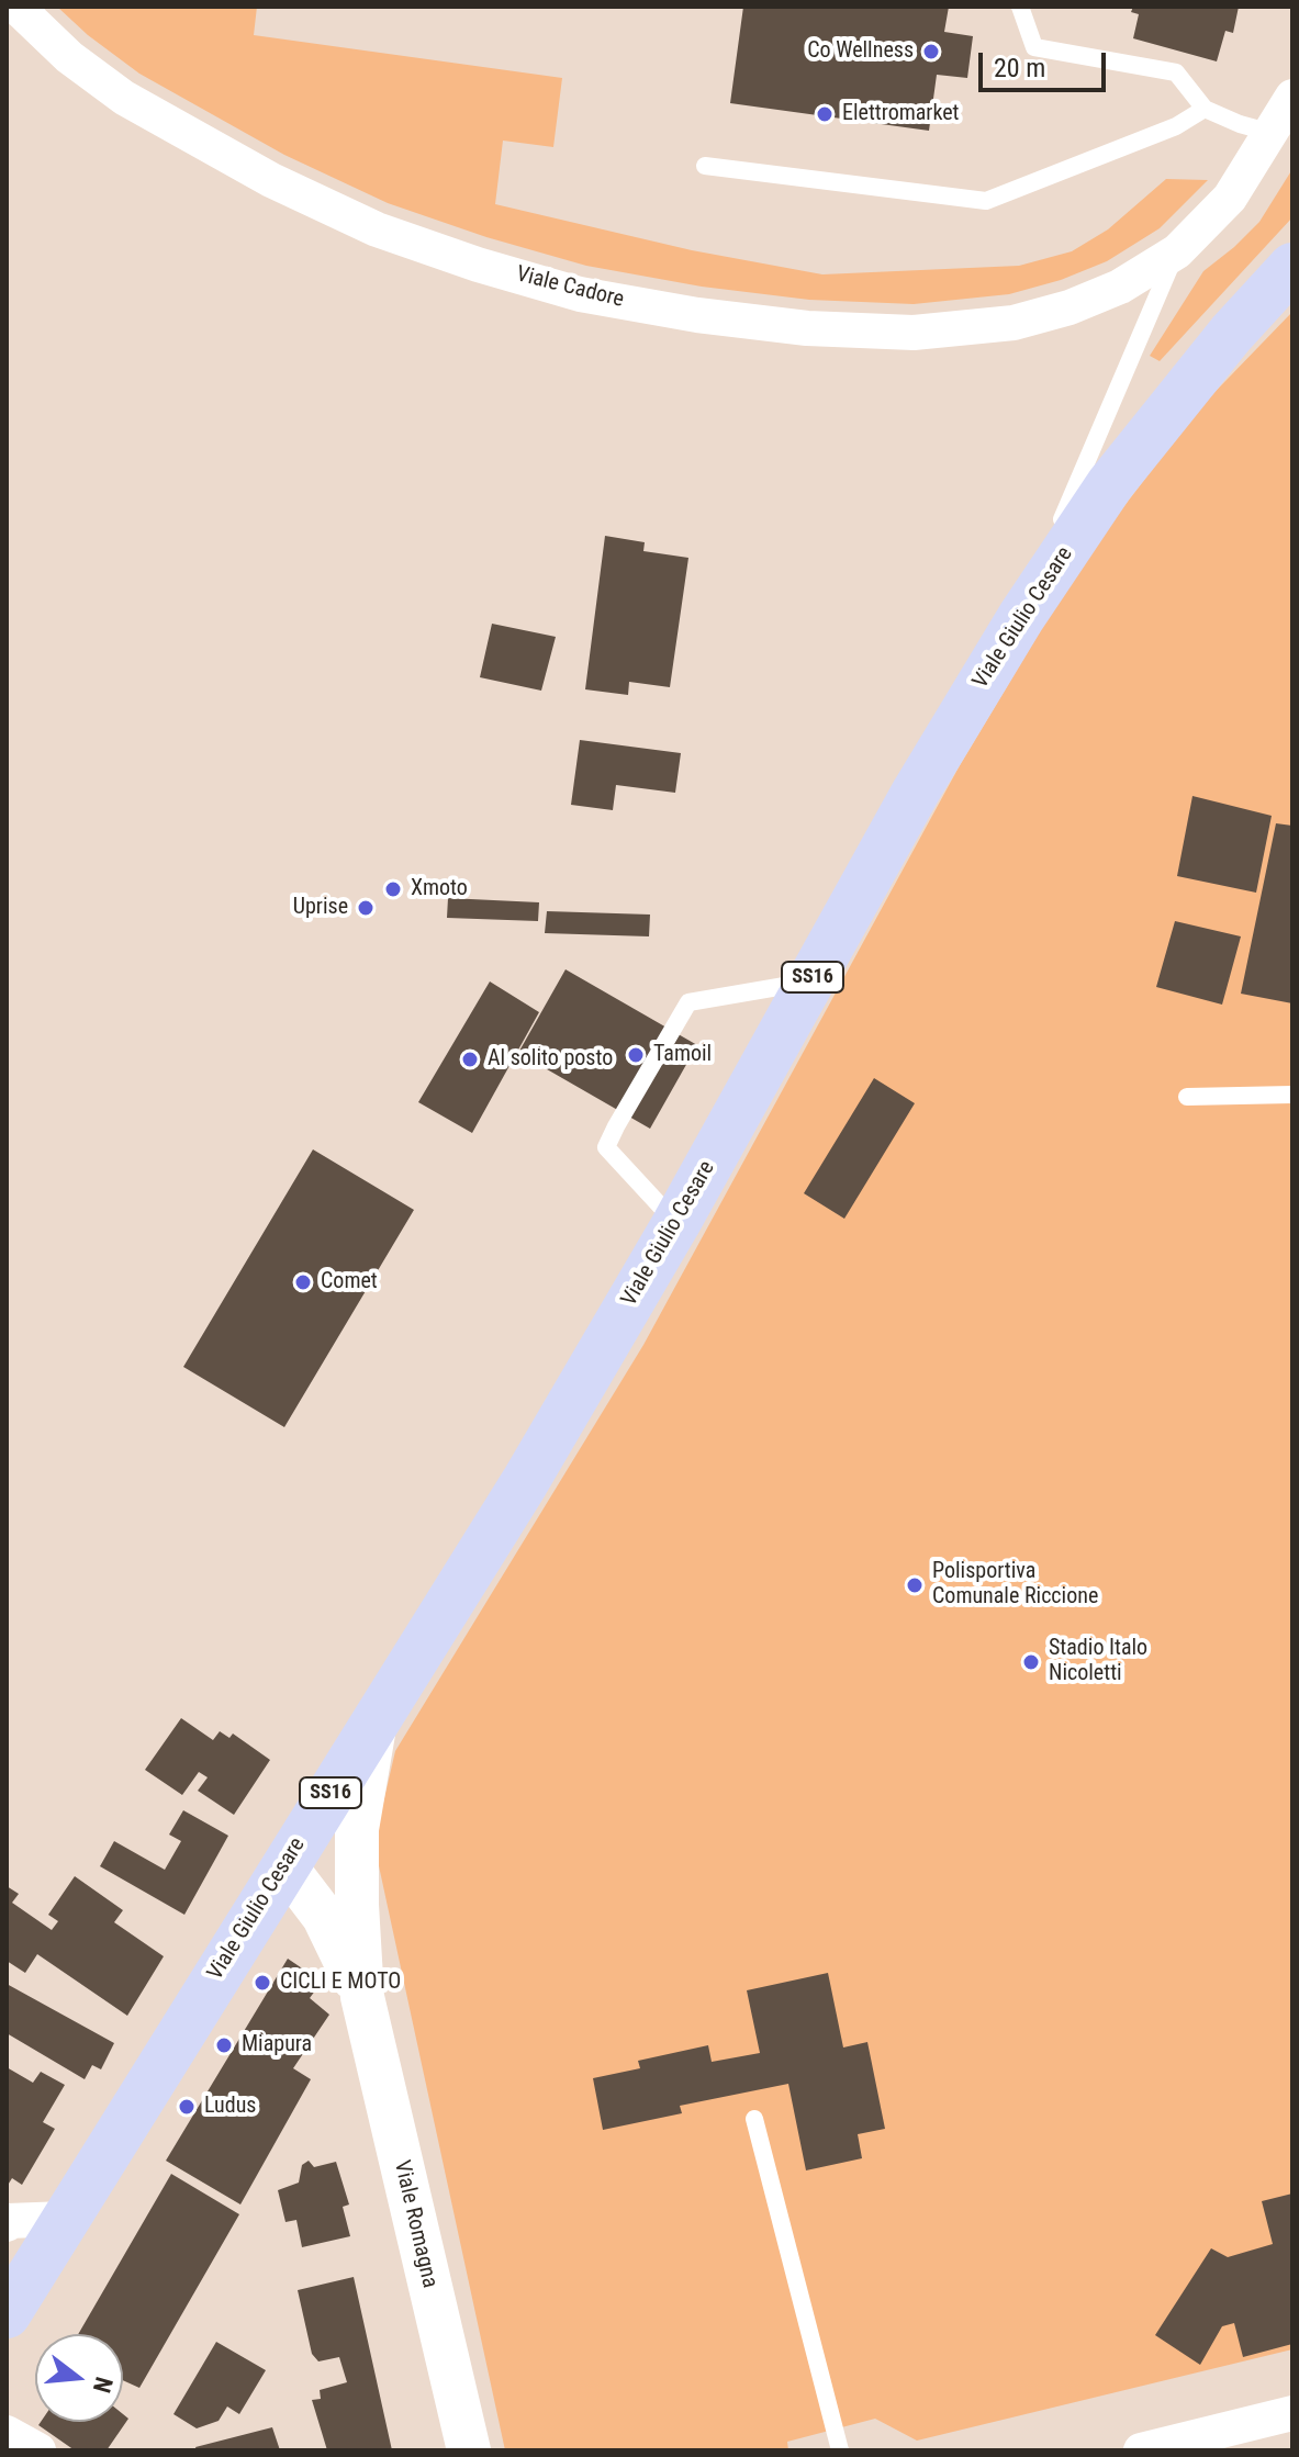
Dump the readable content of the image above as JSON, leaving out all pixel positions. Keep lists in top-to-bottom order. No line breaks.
{"streets":{"main road":["Viale Giulio Cesare","SS16"],"street":["Viale Cadore","Viale Romagna"]},"crossings":[["Viale Giulio Cesare","Viale Romagna"]],"places":["Co Wellness","Elettromarket","Xmoto","Uprise","Tamoil","Al solito posto","Comet","Polisportiva Comunale Riccione","Stadio Italo Nicoletti","CICLI E MOTO","Miapura","Ludus"],"scale_bar":"20 m","north":"right"}
